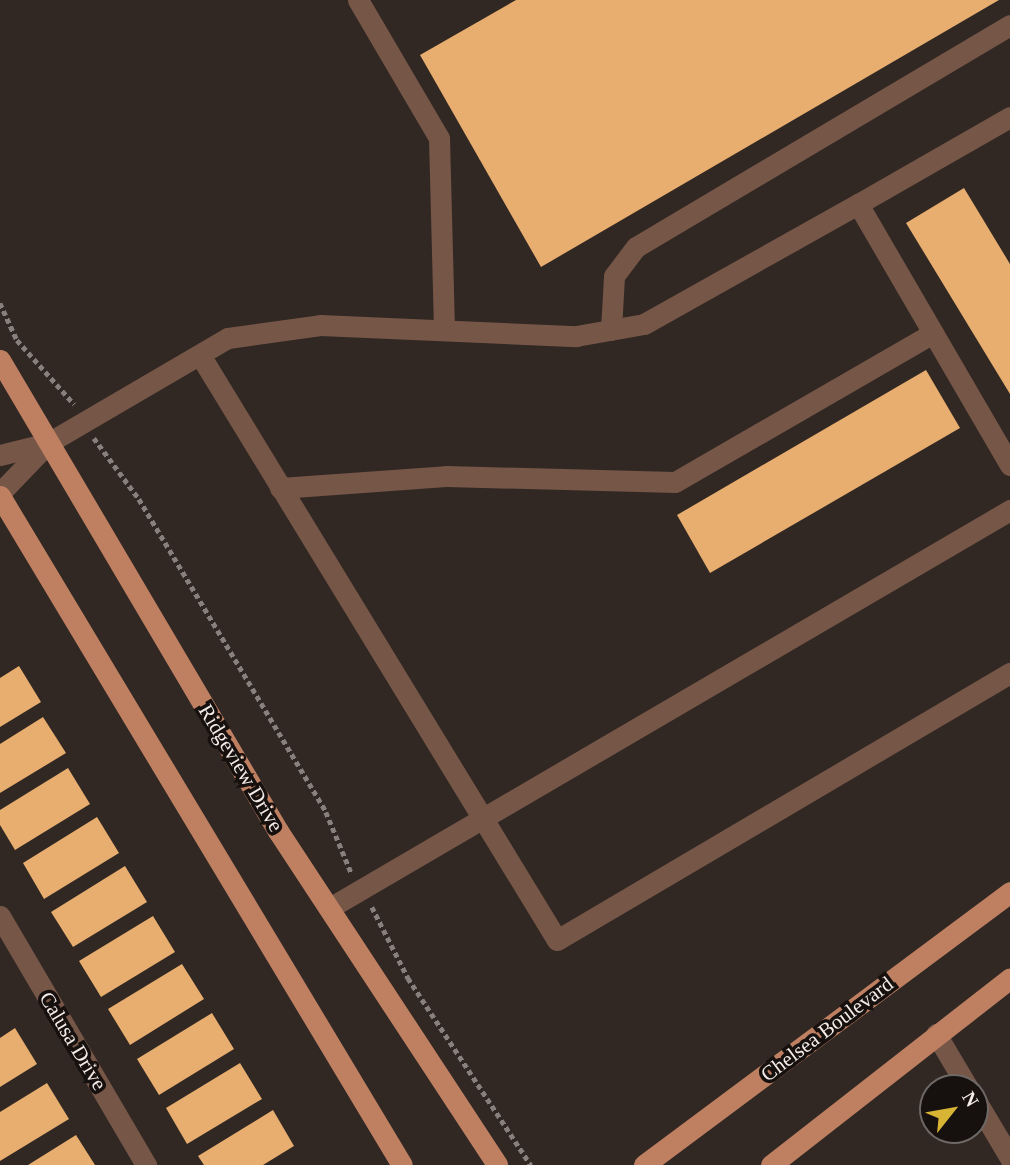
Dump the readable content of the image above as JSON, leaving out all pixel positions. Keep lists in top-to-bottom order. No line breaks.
{"streets":{"main road":["Ridgeview Drive","Chelsea Boulevard"],"street":["Calusa Drive"]},"north":"top right"}
